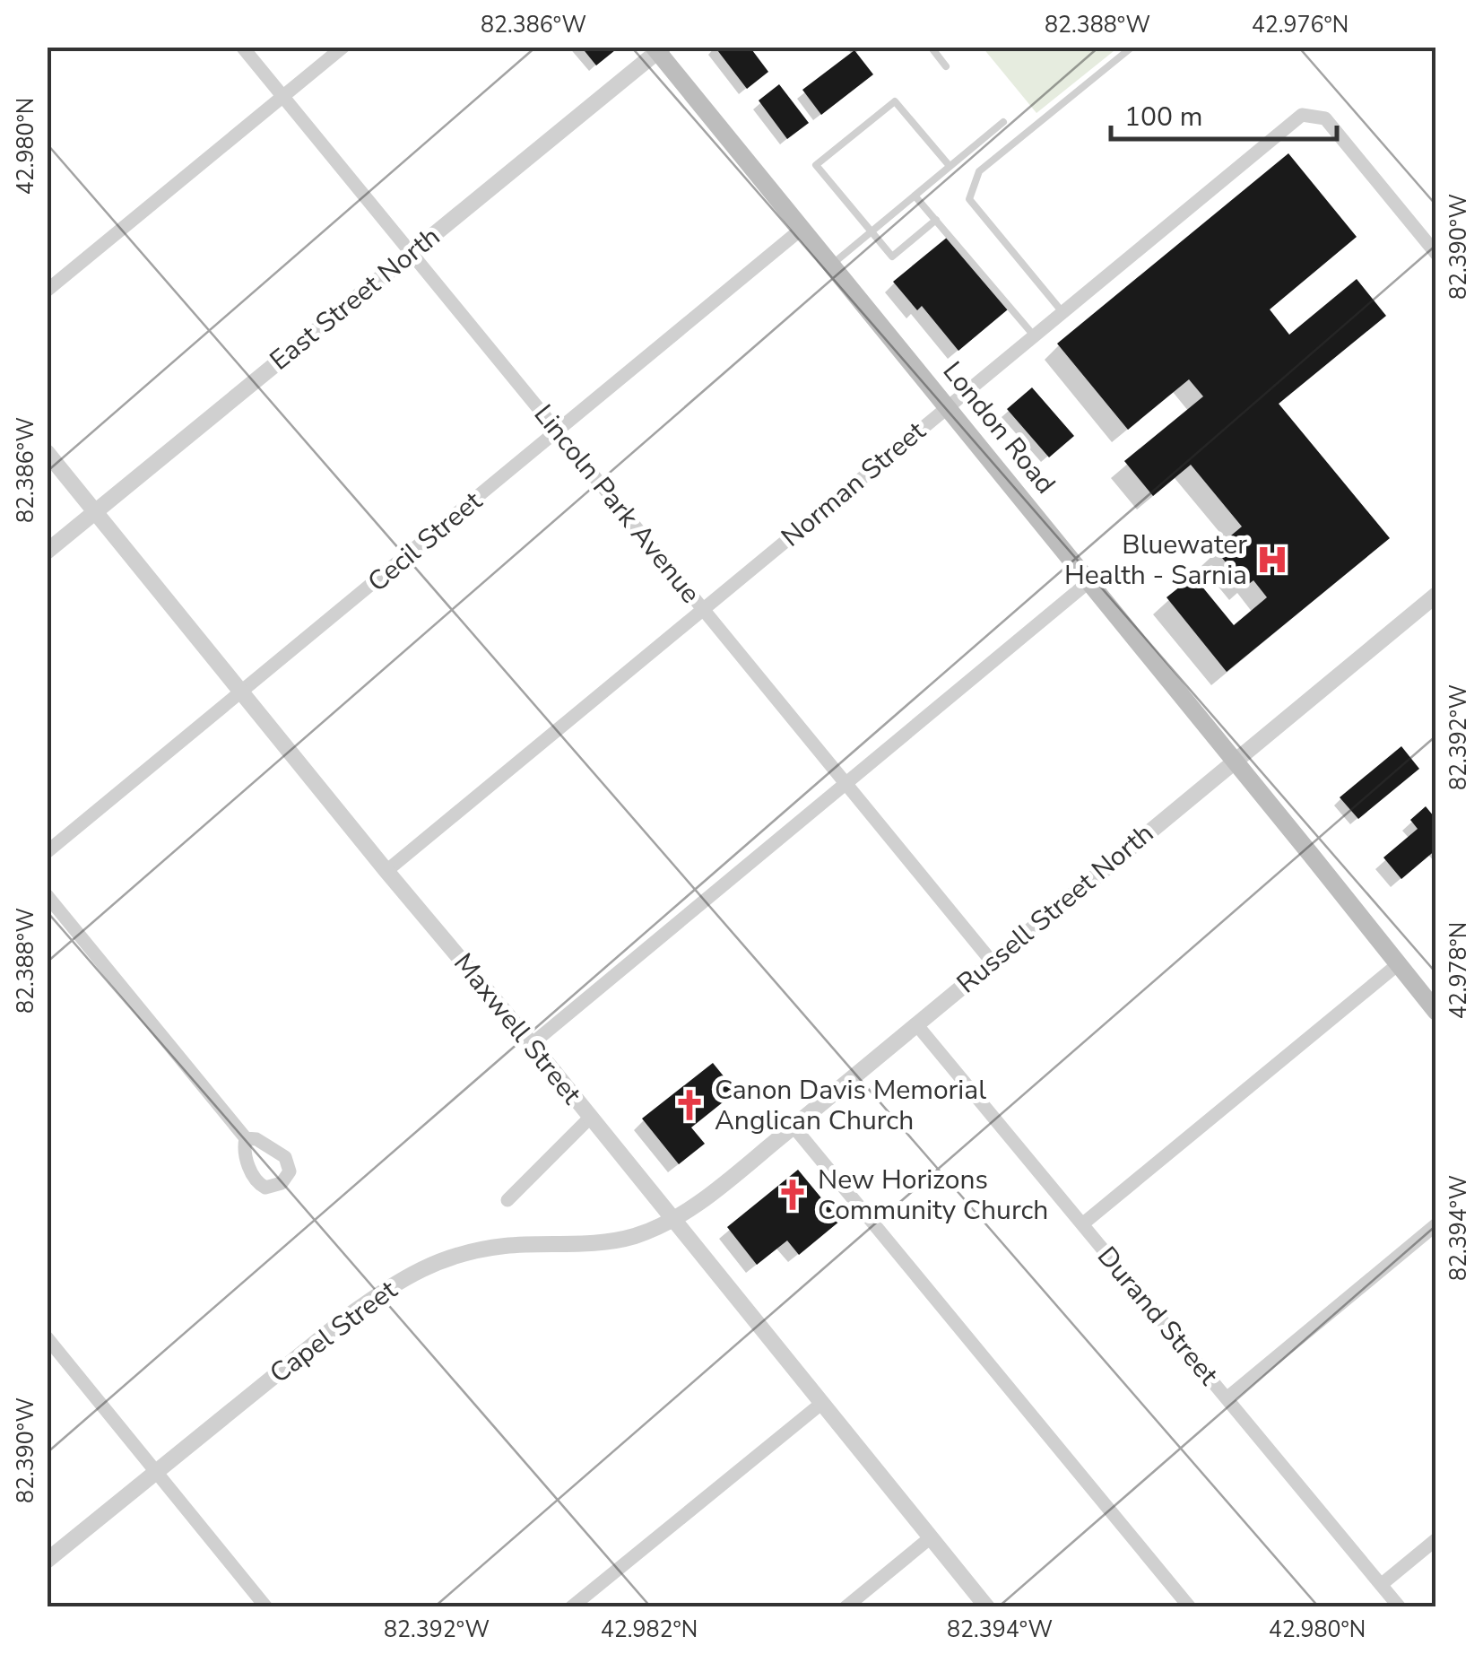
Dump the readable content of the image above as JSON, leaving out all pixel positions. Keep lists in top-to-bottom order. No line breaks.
{"streets":{"main road":["London Road"],"street":["East Street North","Norman Street","Lincoln Park Avenue","Cecil Street","Russell Street North","Maxwell Street","Durand Street","Capel Street"]},"crossings":[["East Street North","London Road"],["East Street North","Lincoln Park Avenue"],["East Street North","Maxwell Street"],["London Road","Norman Street"],["London Road","Cecil Street"],["London Road","Russell Street North"],["Norman Street","Lincoln Park Avenue"],["Norman Street","Maxwell Street"],["Lincoln Park Avenue","Cecil Street"],["Lincoln Park Avenue","Russell Street North"],["Cecil Street","Maxwell Street"],["Russell Street North","Maxwell Street"],["Russell Street North","Durand Street"],["Russell Street North","Capel Street"],["Maxwell Street","Capel Street"]],"places":{"hospital":["Bluewater Health - Sarnia"],"church":["Canon Davis Memorial Anglican Church","New Horizons Community Church"]},"scale_bar":"100 m","coordinates":["82.386°W","82.388°W","42.976°N","42.980°N","82.390°W","82.392°W","42.978°N","82.394°W","42.982°N"]}
